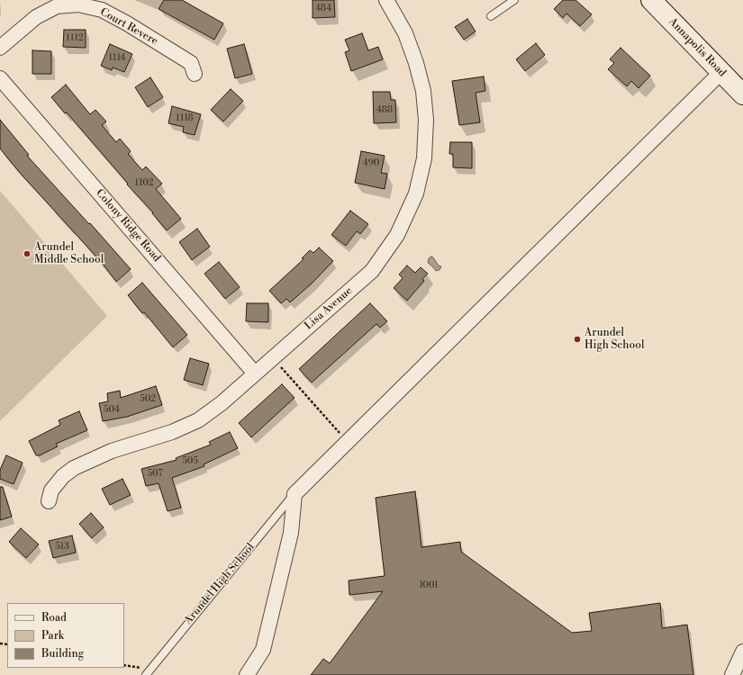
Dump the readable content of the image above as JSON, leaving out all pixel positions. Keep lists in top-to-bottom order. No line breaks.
{"streets":{"main road":["Annapolis Road"],"street":["Court Revere","Colony Ridge Road","Lisa Avenue","Arundel High School"]},"crossings":[["Annapolis Road","Arundel High School"],["Colony Ridge Road","Lisa Avenue"]],"places":["Arundel Middle School","Arundel High School"],"house_numbers":["484","1112","1114","488","1118","490","1102","502","504","505","507","513","1001"],"legend":["Road","Park","Building"]}
